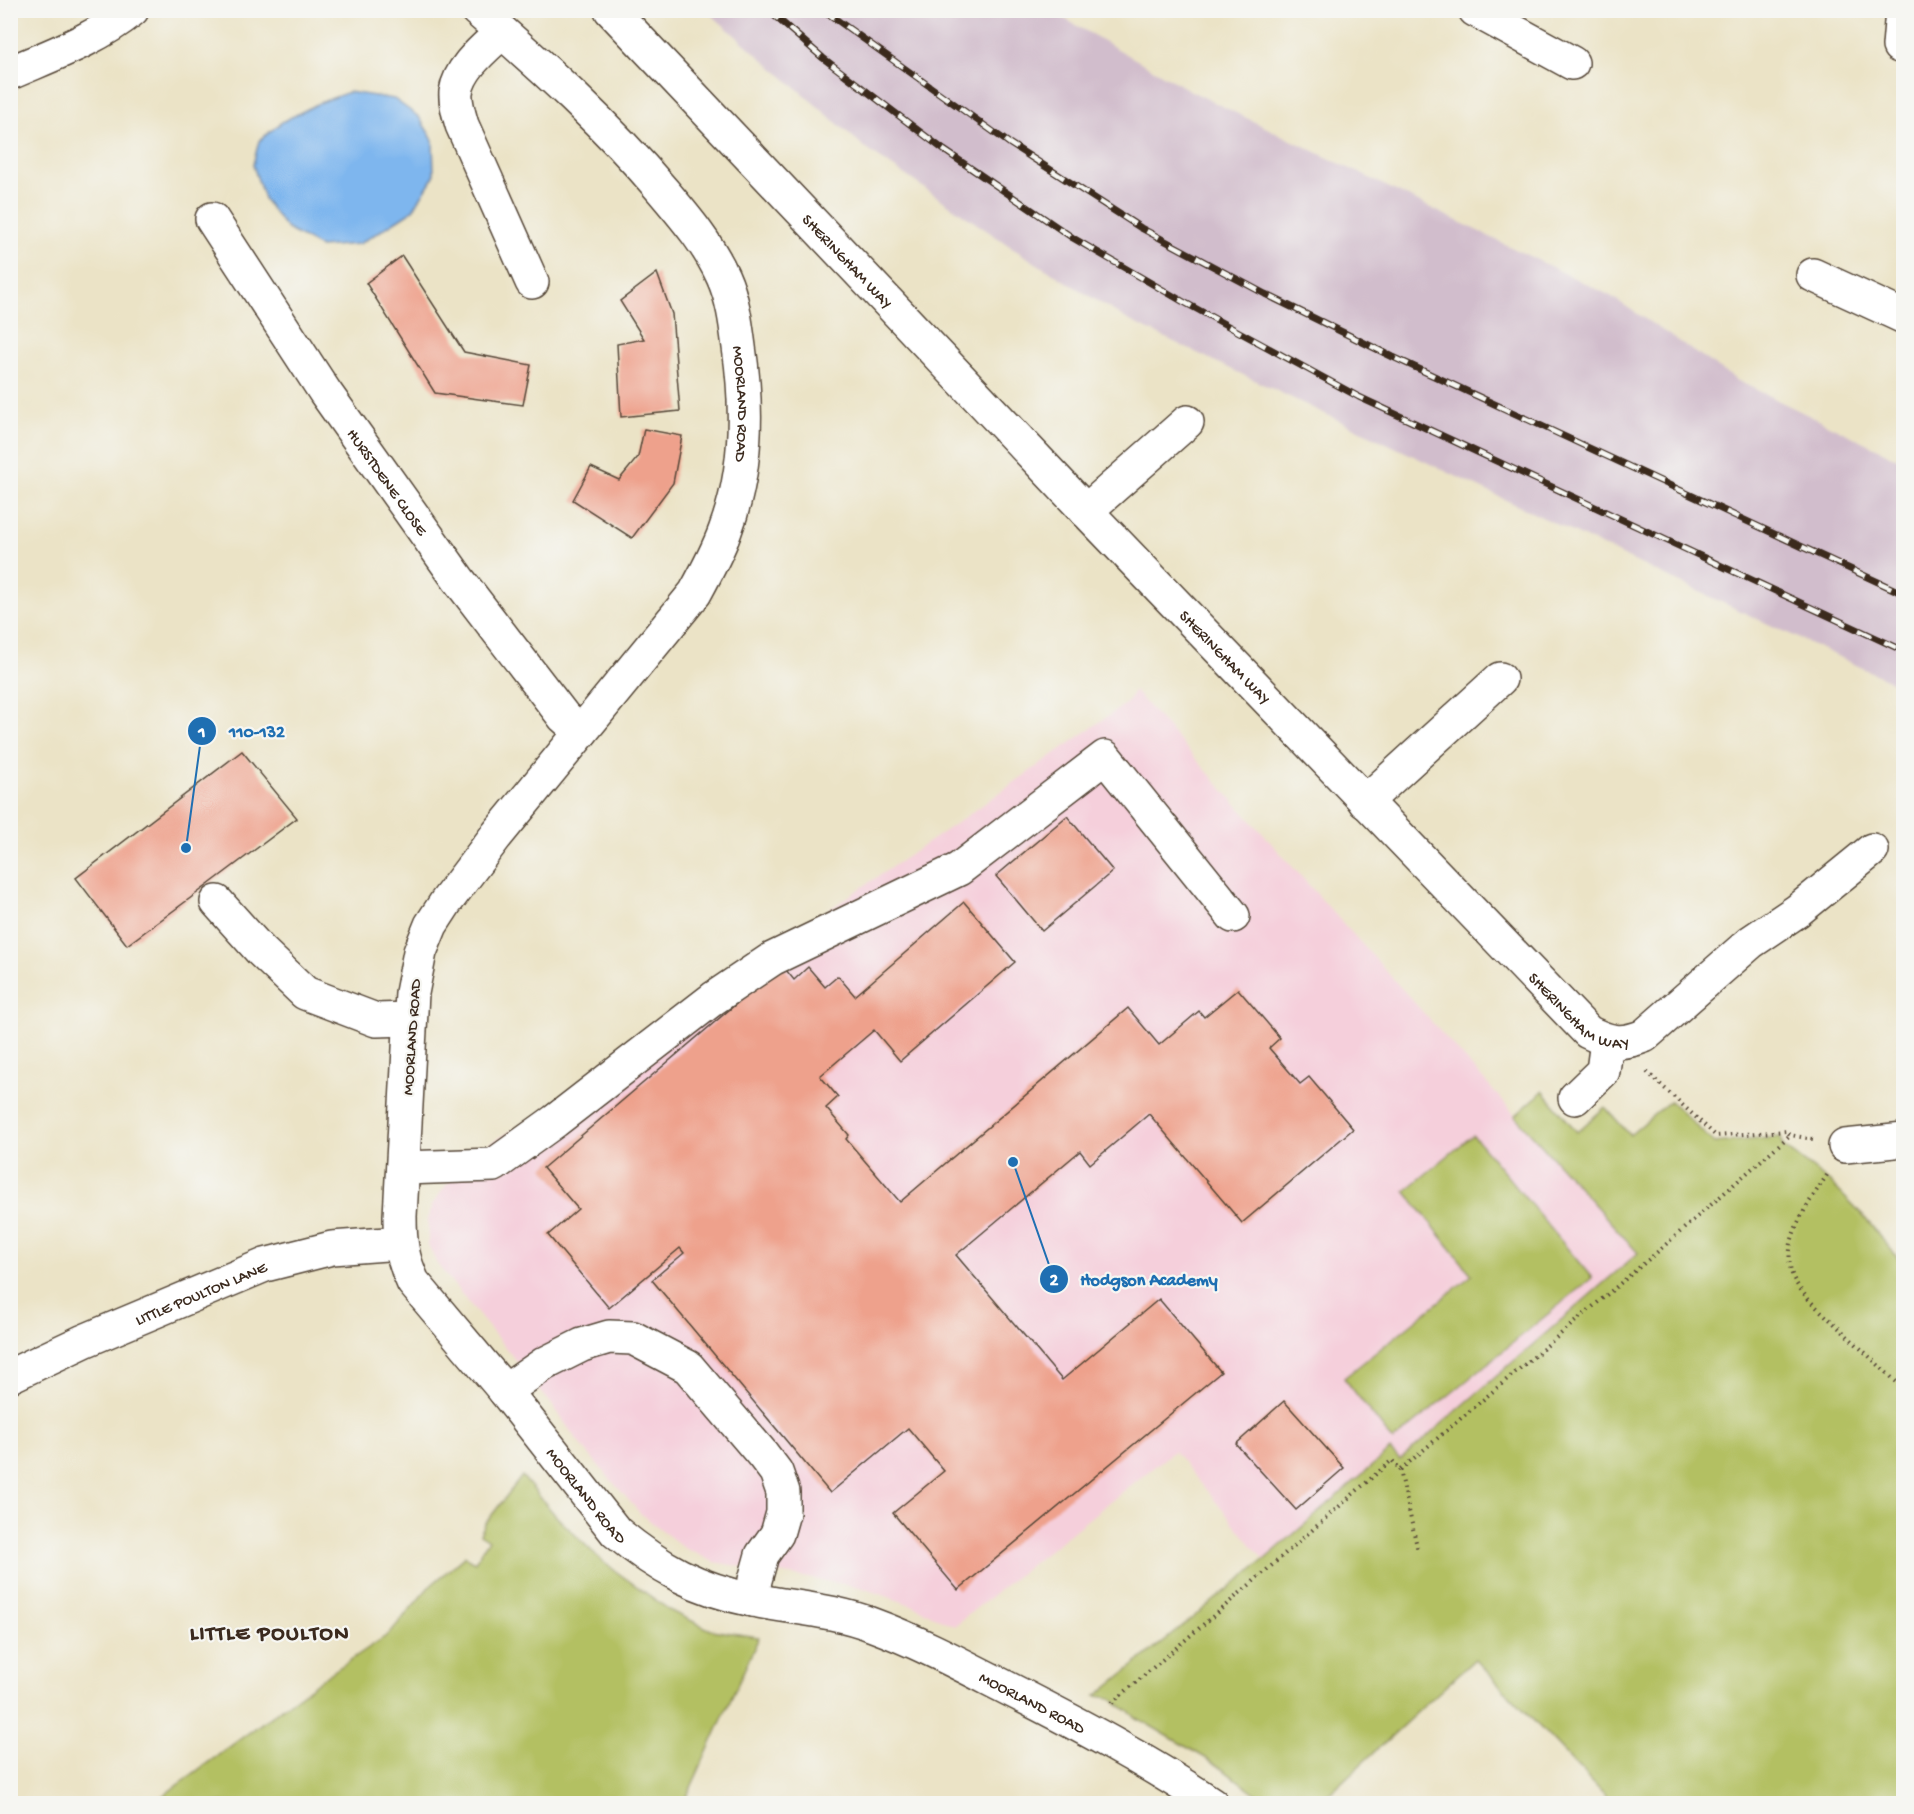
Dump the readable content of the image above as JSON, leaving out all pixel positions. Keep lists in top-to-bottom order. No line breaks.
{"streets":{"street":["SHERINGHAM WAY","MOORLAND ROAD","HURSTDENE CLOSE","LITTLE POULTON LANE"]},"crossings":[["MOORLAND ROAD","HURSTDENE CLOSE"],["MOORLAND ROAD","LITTLE POULTON LANE"]],"districts":["LITTLE POULTON"],"places":["110-132","Hodgson Academy"]}
